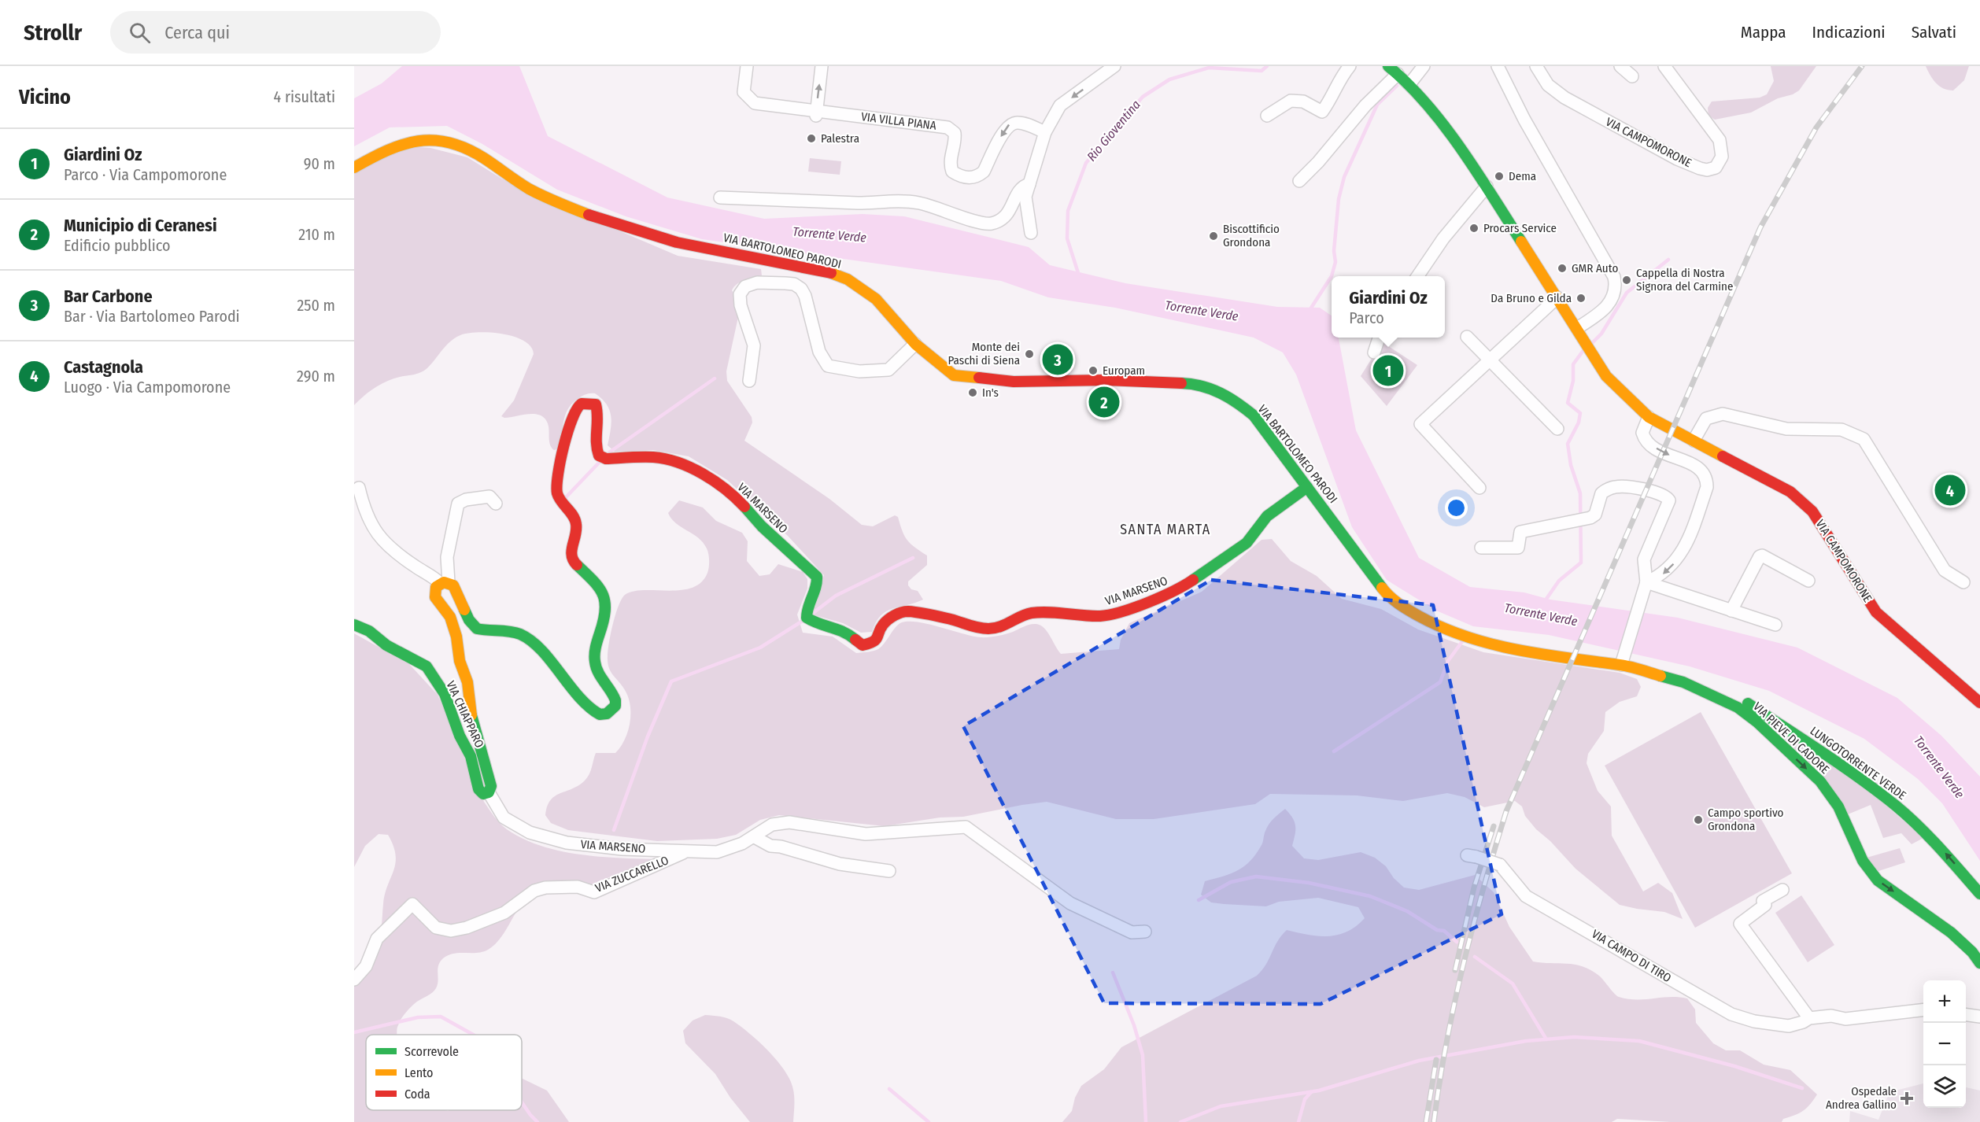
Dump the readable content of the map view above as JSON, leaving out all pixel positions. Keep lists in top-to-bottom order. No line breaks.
{"streets":{"street":["VIA VILLA PIANA","VIA CAMPOMORONE","VIA BARTOLOMEO PARODI","VIA MARSENO","VIA CHIAPPARO","VIA PIEVE DI CADORE","LUNGOTORRENTE VERDE","VIA ZUCCARELLO","VIA CAMPO DI TIRO"]},"crossings":[["VIA BARTOLOMEO PARODI","VIA MARSENO"],["VIA BARTOLOMEO PARODI","LUNGOTORRENTE VERDE"],["VIA MARSENO","VIA CHIAPPARO"],["VIA MARSENO","VIA ZUCCARELLO"],["VIA PIEVE DI CADORE","LUNGOTORRENTE VERDE"]],"one_way":["VIA PIEVE DI CADORE","LUNGOTORRENTE VERDE"],"districts":["SANTA MARTA"],"water":["Rio Gioventina","Torrente Verde"],"places":{"other":["Palestra","Dema","Procars Service","Biscottificio Grondona","GMR Auto","Cappella di Nostra Signora del Carmine","Da Bruno e Gilda","Monte dei Paschi di Siena","Europam","In's","Campo sportivo Grondona"],"health":["Ospedale Andrea Gallino"]},"legend":["Scorrevole","Lento","Coda"],"page":{"header":"Strollr","search":"Cerca qui","nav":["Mappa","Indicazioni","Salvati"],"heading":["Vicino","4 risultati"],"list":[{"mark":"1","name":"Giardini Oz","note":"Parco · Via Campomorone","value":"90 m"},{"mark":"2","name":"Municipio di Ceranesi","note":"Edificio pubblico","value":"210 m"},{"mark":"3","name":"Bar Carbone","note":"Bar · Via Bartolomeo Parodi","value":"250 m"},{"mark":"4","name":"Castagnola","note":"Luogo · Via Campomorone","value":"290 m"}],"popup":["Giardini Oz","Parco"],"pins":["3","1","2","4"],"map_buttons":["+","−"]}}
